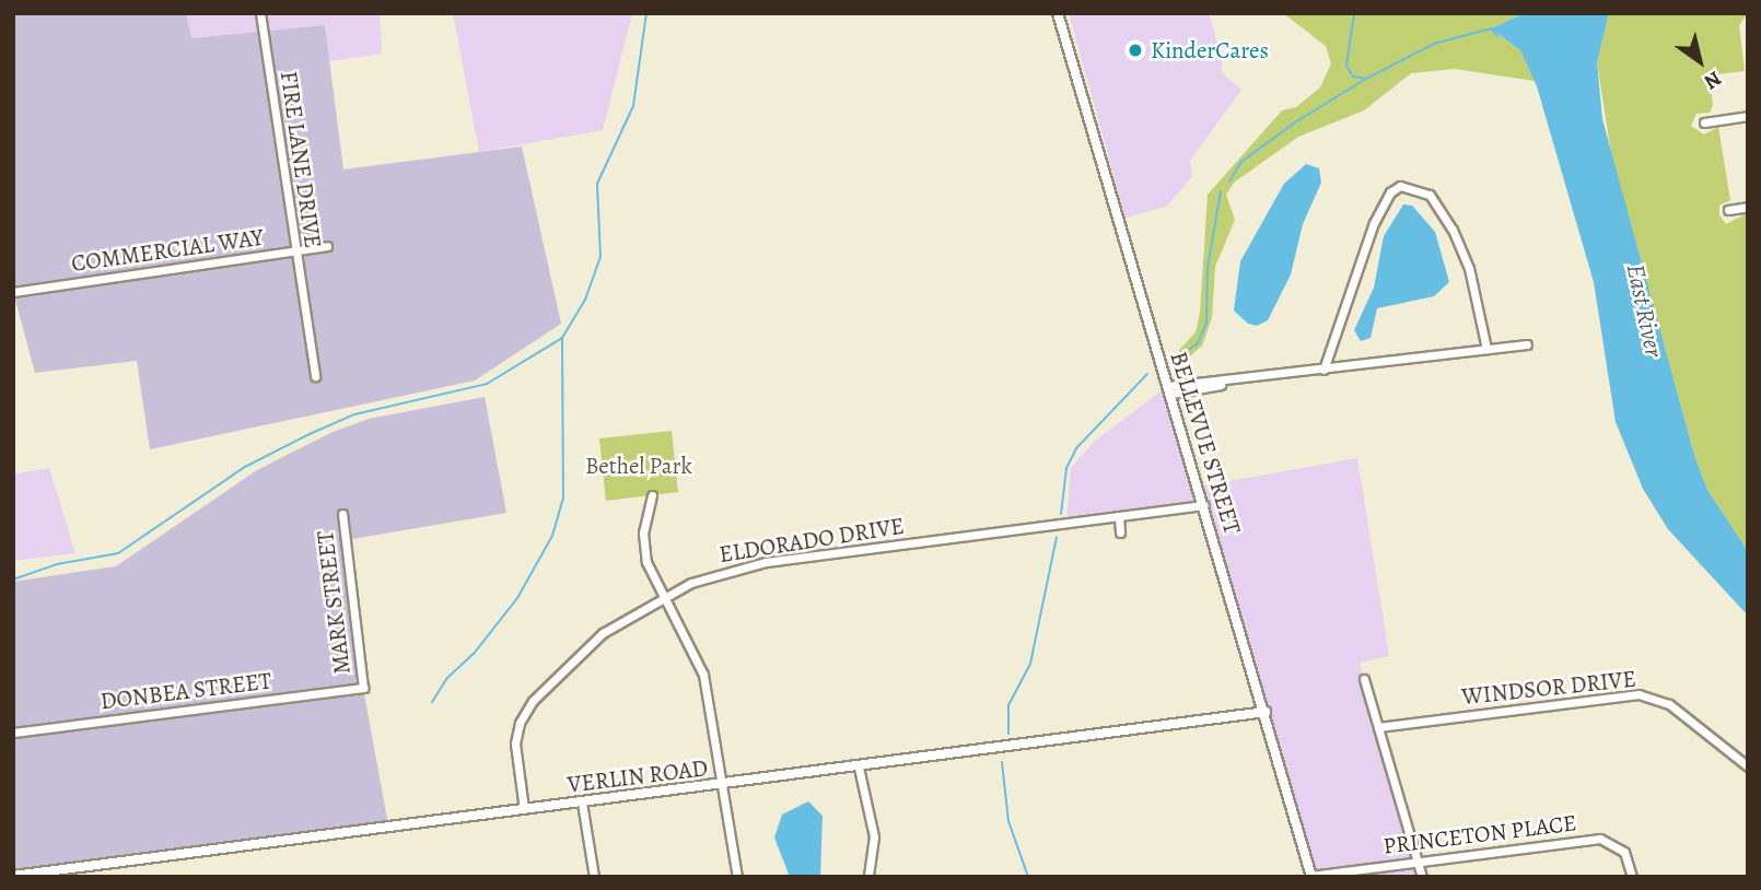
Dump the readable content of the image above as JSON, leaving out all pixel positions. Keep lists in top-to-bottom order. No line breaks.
{"streets":{"street":["FIRE LANE DRIVE","COMMERCIAL WAY","BELLEVUE STREET","ELDORADO DRIVE","MARK STREET","WINDSOR DRIVE","DONBEA STREET","VERLIN ROAD","PRINCETON PLACE"]},"crossings":[["FIRE LANE DRIVE","COMMERCIAL WAY"],["BELLEVUE STREET","ELDORADO DRIVE"],["BELLEVUE STREET","VERLIN ROAD"],["BELLEVUE STREET","PRINCETON PLACE"],["ELDORADO DRIVE","VERLIN ROAD"],["MARK STREET","DONBEA STREET"]],"water":["East River"],"parks":["Bethel Park"],"places":["KinderCares"],"north":"bottom right"}
